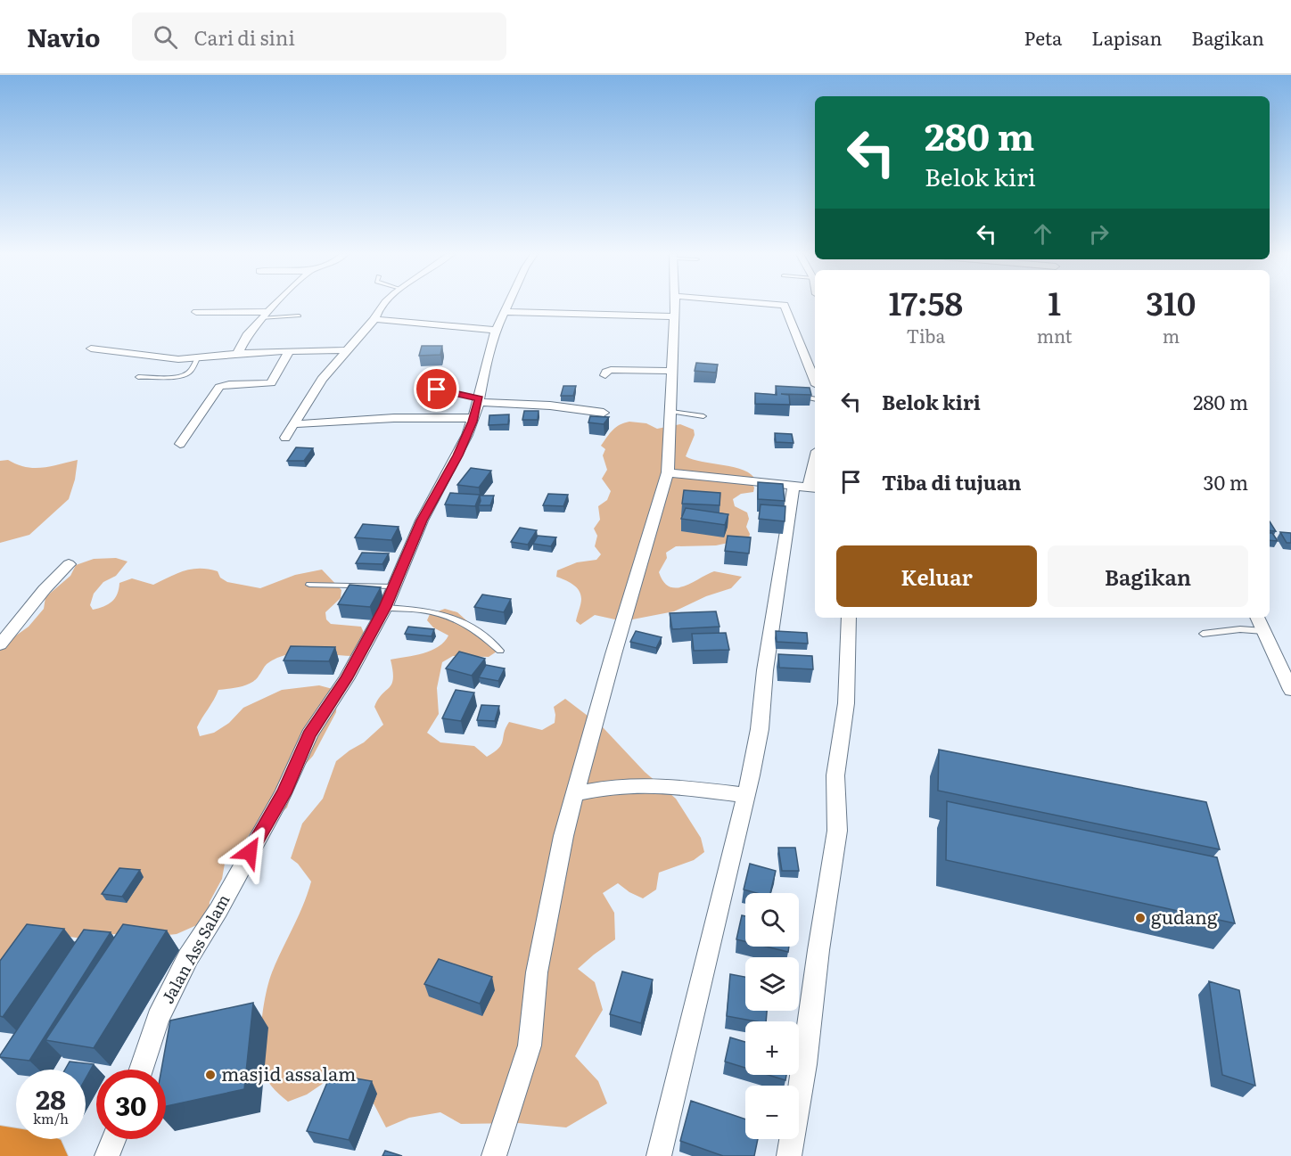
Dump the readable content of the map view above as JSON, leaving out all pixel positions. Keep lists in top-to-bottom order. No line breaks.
{"streets":{"street":["Jalan Ass Salam"]},"places":["gudang","masjid assalam"],"page":{"header":"Navio","search":"Cari di sini","nav":["Peta","Lapisan","Bagikan"],"turn":["280 m","Belok kiri"],"eta":["17:58","Tiba","1","mnt","310","m"],"list":[{"name":"Belok kiri","value":"280 m"},{"name":"Tiba di tujuan","value":"30 m"}],"buttons":["Keluar","Bagikan"],"map_buttons":["+","−"],"speed":"28 km/h","limit":"30"}}
